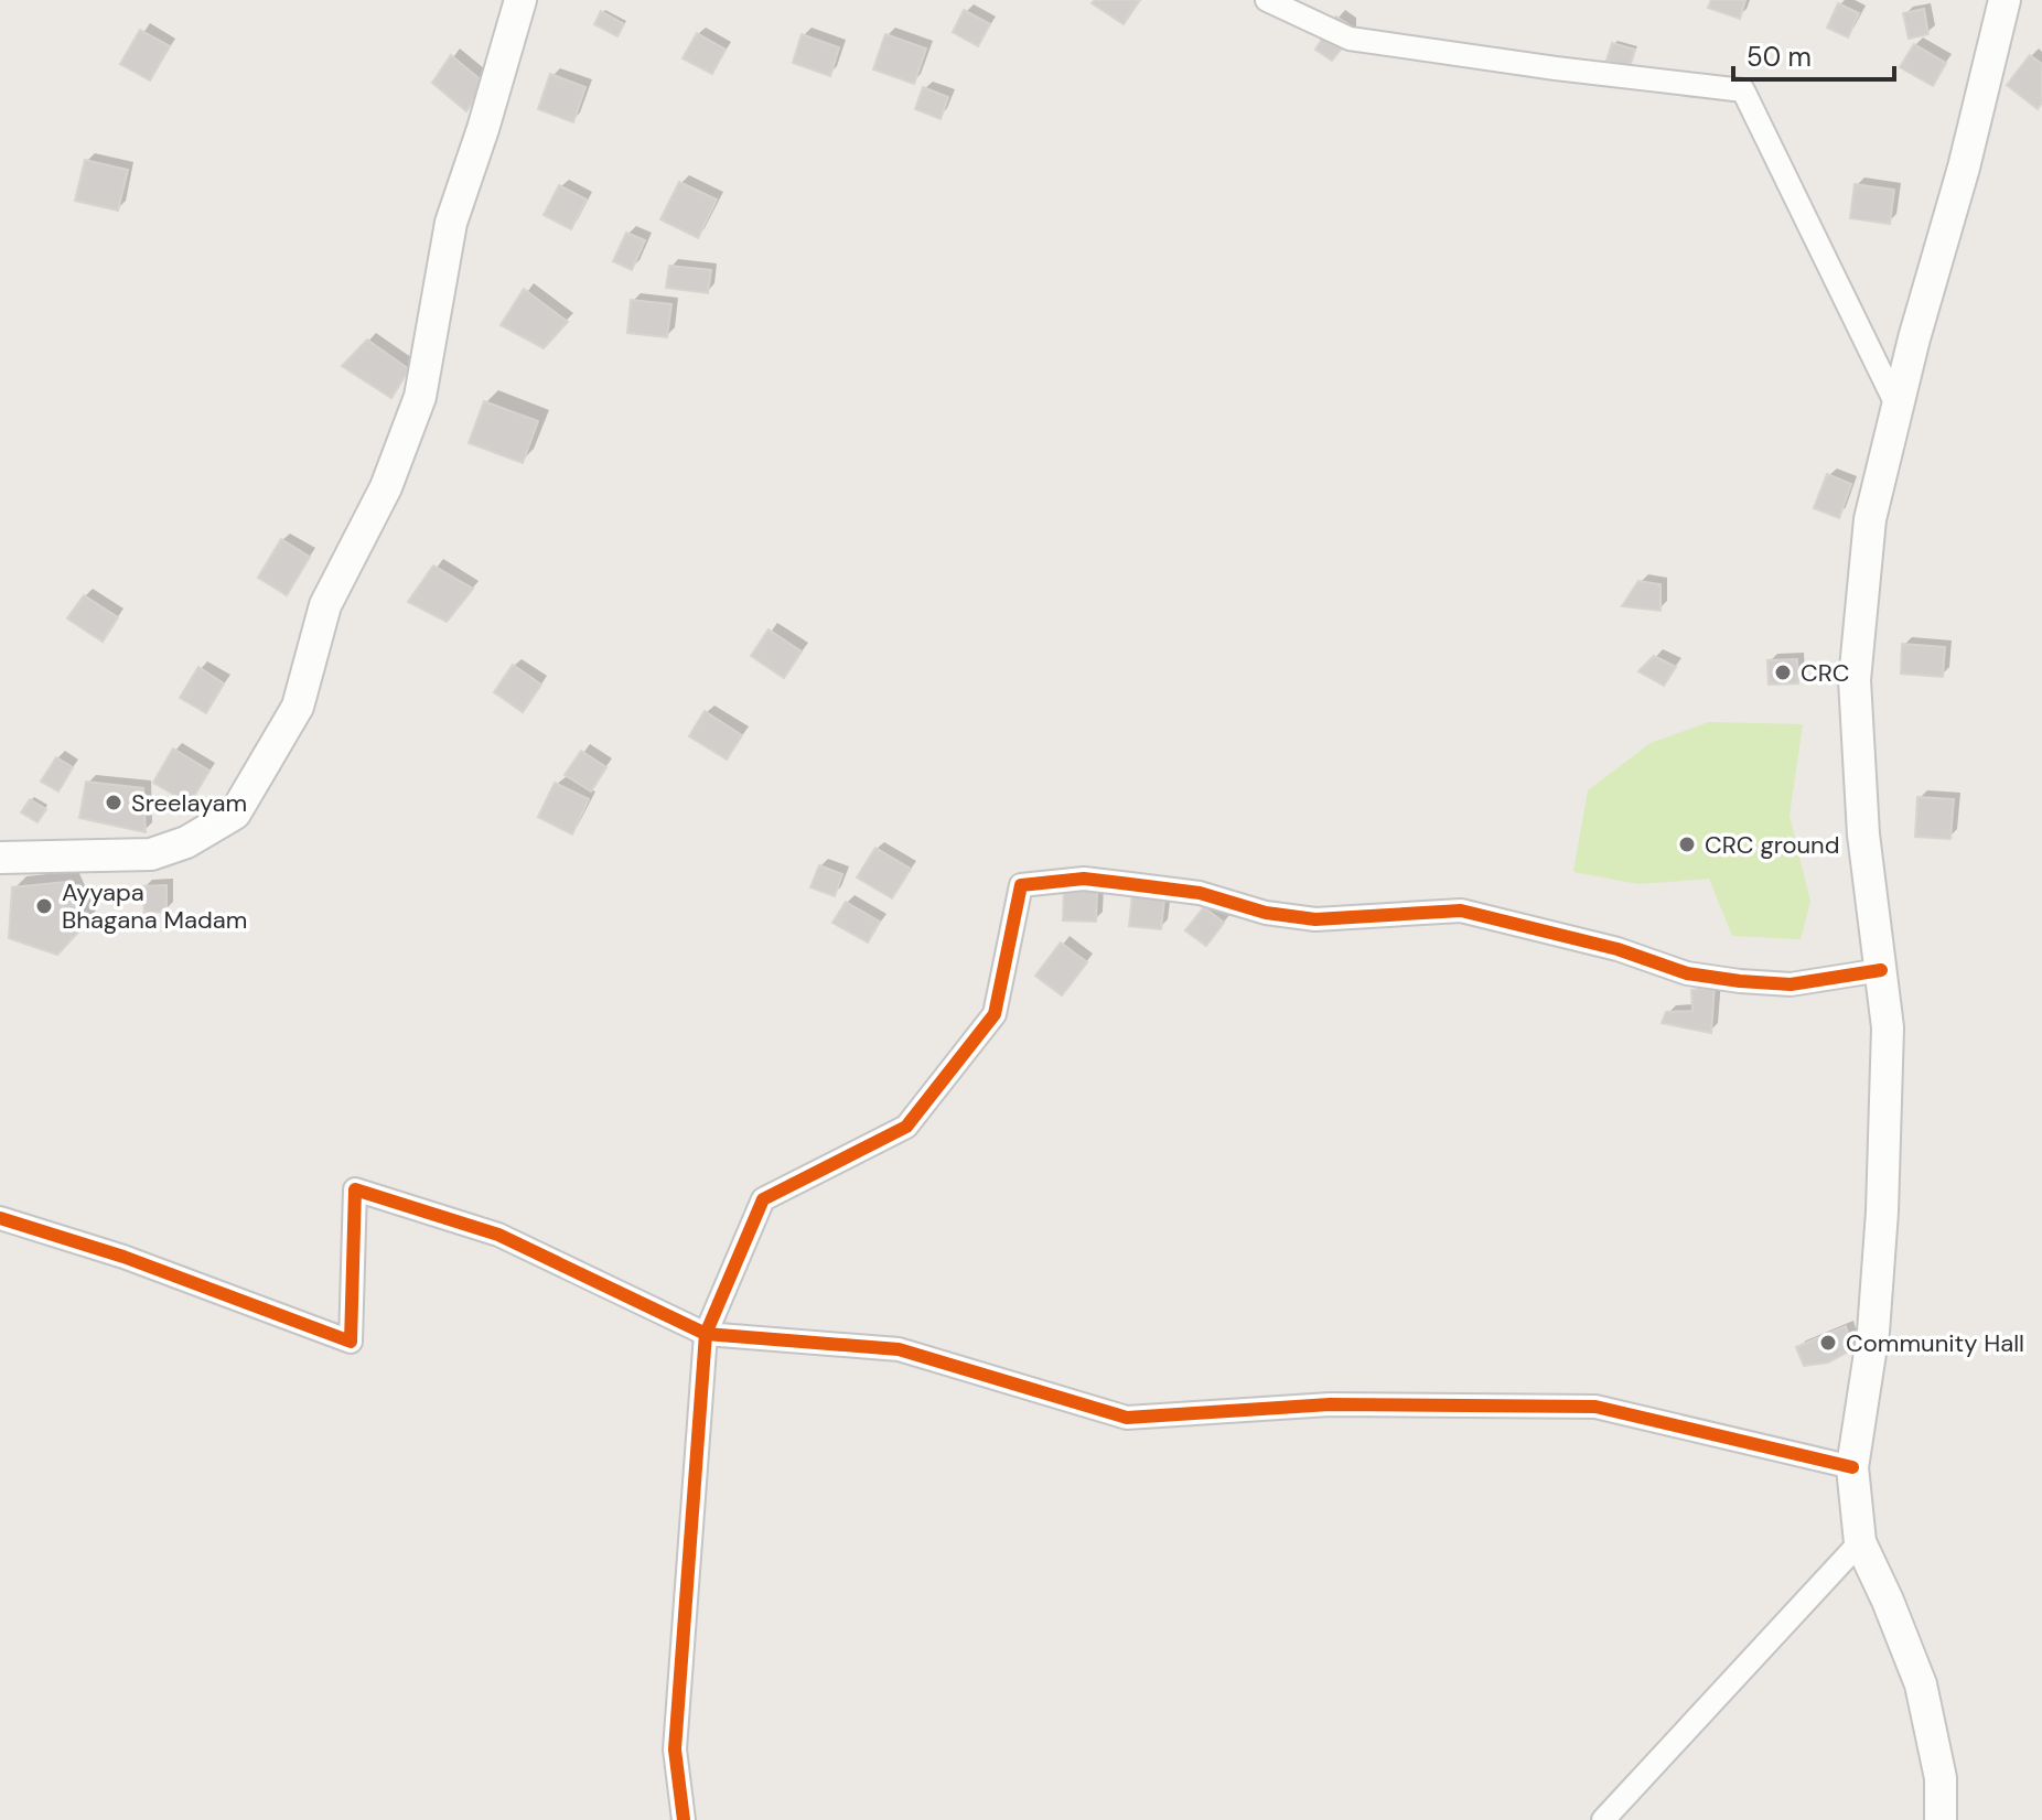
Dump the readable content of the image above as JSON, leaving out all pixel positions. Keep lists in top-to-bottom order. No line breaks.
{"places":["CRC","Sreelayam","CRC ground","Ayyapa Bhagana Madam","Community Hall"],"scale_bar":"50 m"}
